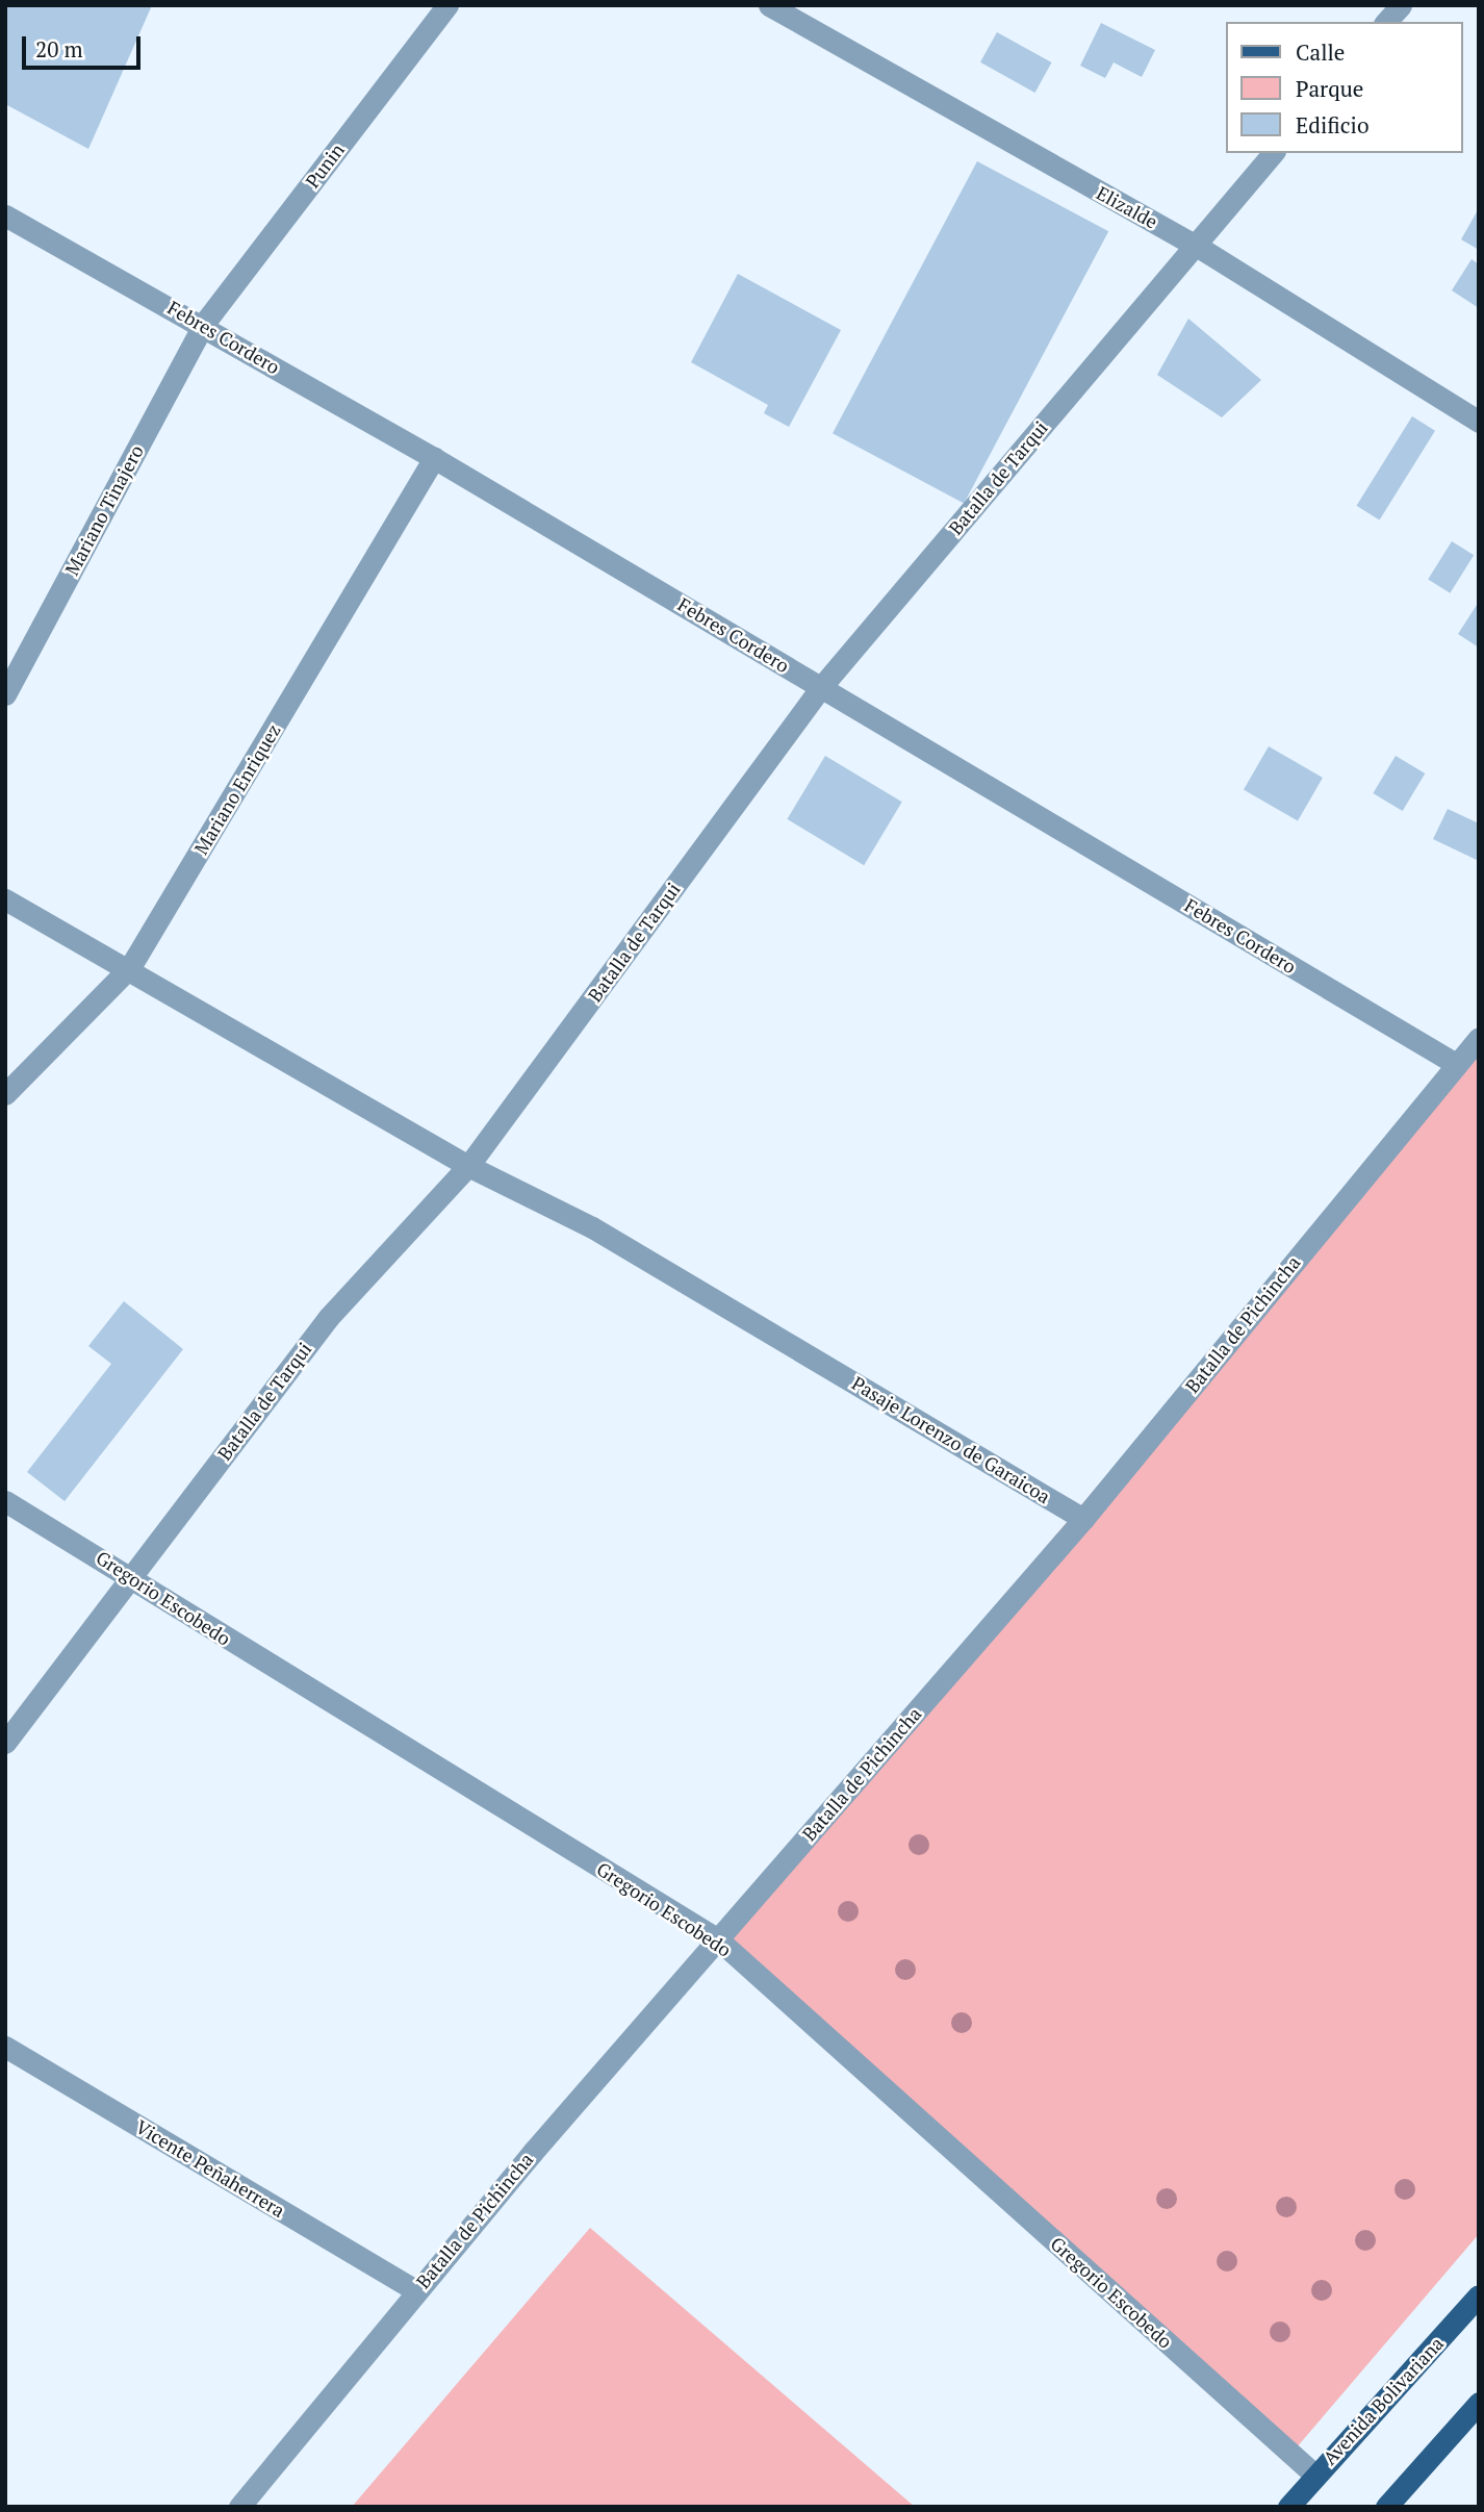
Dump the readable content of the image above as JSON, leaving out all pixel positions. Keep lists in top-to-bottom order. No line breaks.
{"streets":{"main road":["Avenida Bolivariana"],"street":["Punin","Elizalde","Febres Cordero","Batalla de Tarqui","Mariano Tinajero","Mariano Enriquez","Batalla de Pichincha","Pasaje Lorenzo de Garaicoa","Gregorio Escobedo","Vicente Peñaherrera"]},"crossings":[["Punin","Febres Cordero"],["Punin","Mariano Tinajero"],["Elizalde","Batalla de Tarqui"],["Febres Cordero","Batalla de Tarqui"],["Febres Cordero","Mariano Tinajero"],["Febres Cordero","Mariano Enriquez"],["Febres Cordero","Batalla de Pichincha"],["Batalla de Tarqui","Pasaje Lorenzo de Garaicoa"],["Batalla de Tarqui","Gregorio Escobedo"],["Mariano Enriquez","Pasaje Lorenzo de Garaicoa"],["Batalla de Pichincha","Pasaje Lorenzo de Garaicoa"],["Batalla de Pichincha","Gregorio Escobedo"],["Batalla de Pichincha","Vicente Peñaherrera"],["Gregorio Escobedo","Avenida Bolivariana"]],"legend":["Calle","Parque","Edificio"],"scale_bar":"20 m"}
